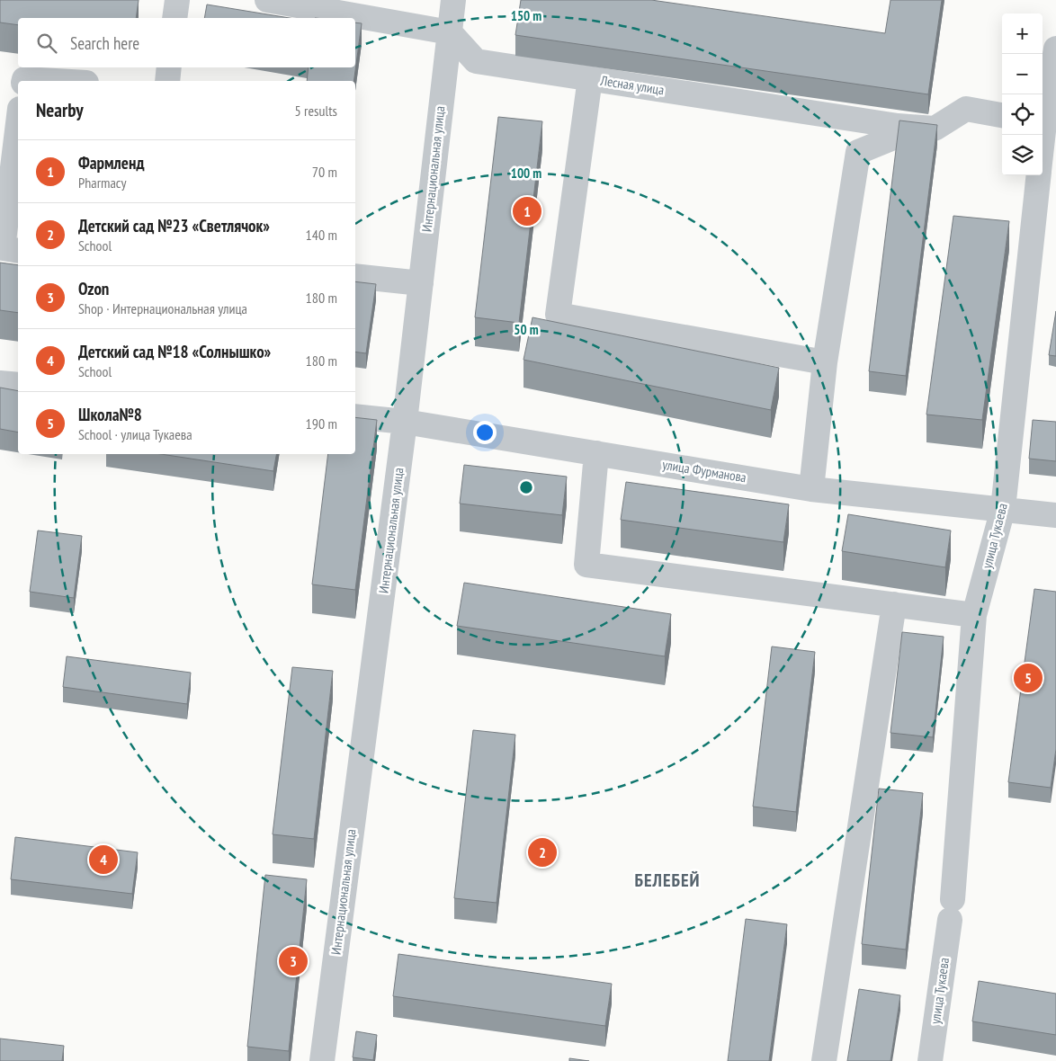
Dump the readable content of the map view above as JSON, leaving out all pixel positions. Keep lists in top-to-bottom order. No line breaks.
{"streets":{"street":["Лесная улица","Интернациональная улица","улица Фурманова","улица Тукаева"]},"crossings":[["Лесная улица","Интернациональная улица"],["Интернациональная улица","улица Фурманова"],["улица Фурманова","улица Тукаева"]],"districts":["БЕЛЕБЕЙ"],"page":{"map_buttons":["+","−"],"search":"Search here","heading":["Nearby","5 results"],"list":[{"mark":"1","name":"Фармленд","note":"Pharmacy","value":"70 m"},{"mark":"2","name":"Детский сад №23 «Светлячок»","note":"School","value":"140 m"},{"mark":"3","name":"Ozon","note":"Shop · Интернациональная улица","value":"180 m"},{"mark":"4","name":"Детский сад №18 «Солнышко»","note":"School","value":"180 m"},{"mark":"5","name":"Школа№8","note":"School · улица Тукаева","value":"190 m"}],"pins":["1","5","2","4","3"]},"rings":["150 m","100 m","50 m"]}
